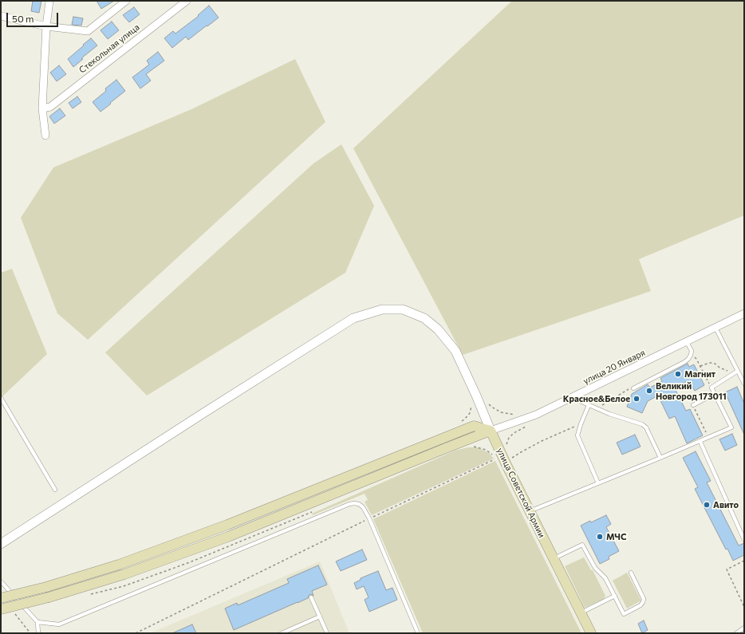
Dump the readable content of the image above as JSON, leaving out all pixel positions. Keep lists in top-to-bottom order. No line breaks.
{"streets":{"main road":["улица Советской Армии"],"street":["Стекольная улица","улица 20 Января"]},"crossings":[["улица 20 Января","улица Советской Армии"]],"places":["Магнит","Великий Новгород 173011","Красное&Белое","Авито","МЧС"],"scale_bar":"50 m"}
